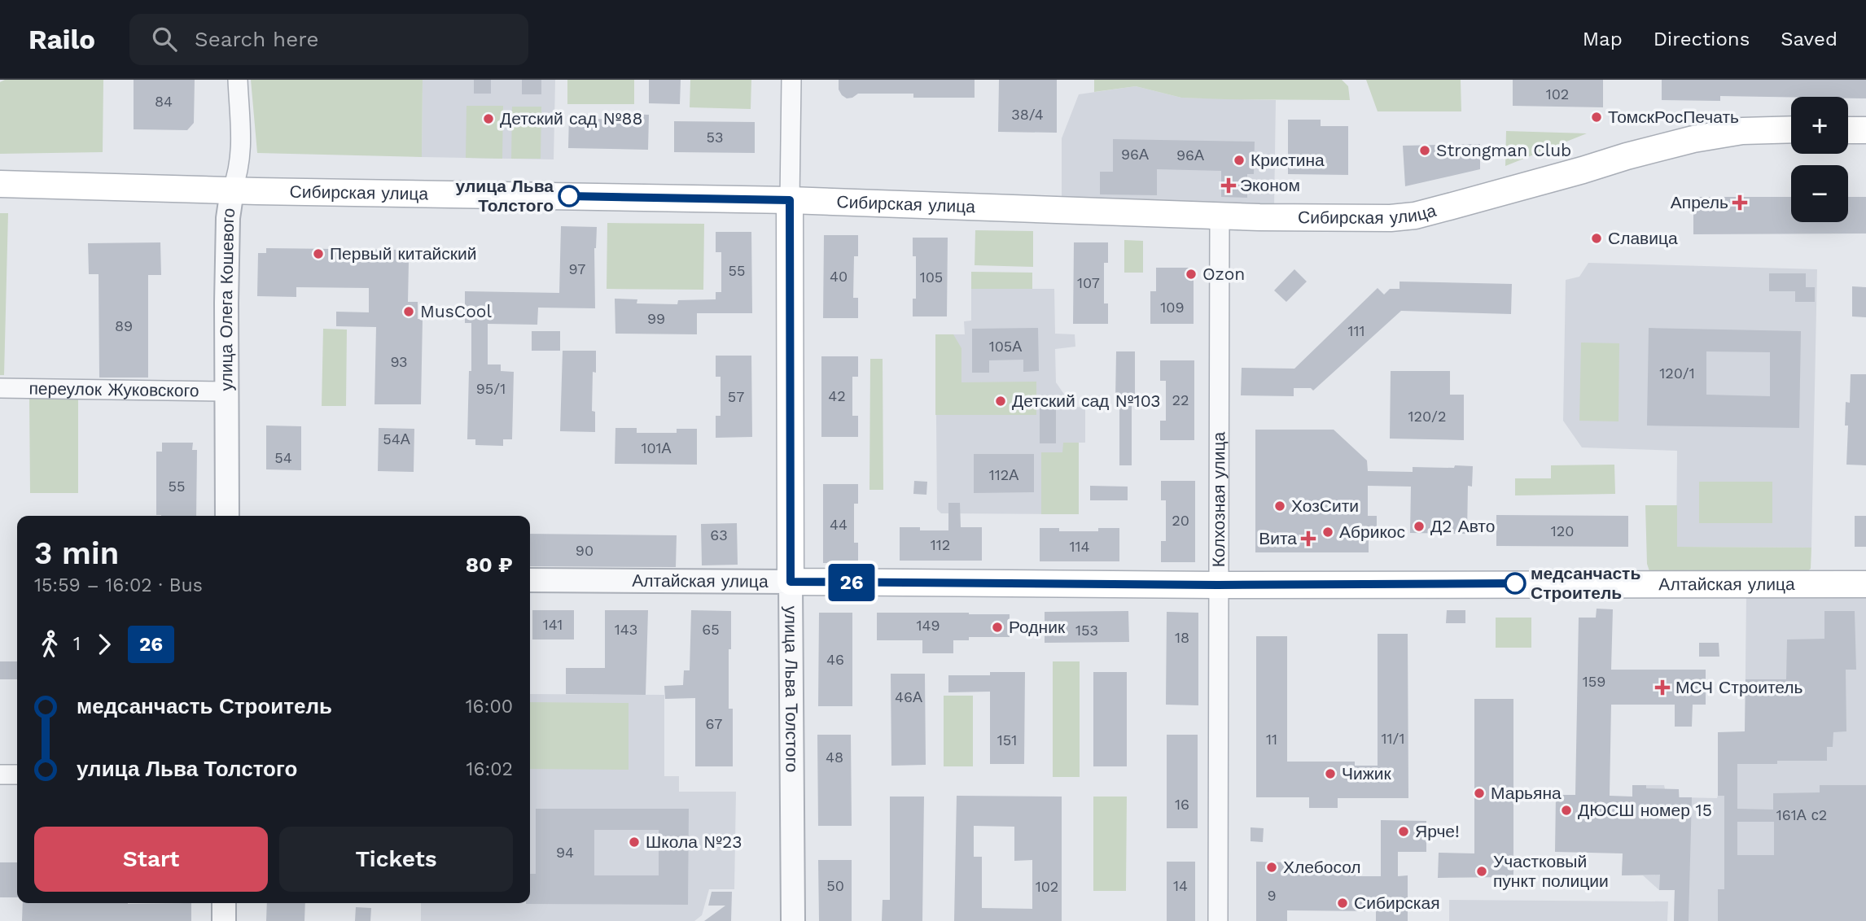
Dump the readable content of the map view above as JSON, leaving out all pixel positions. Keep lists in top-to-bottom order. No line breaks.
{"streets":{"main road":["Сибирская улица","Алтайская улица","улица Льва Толстого"],"street":["улица Олега Кошевого","переулок Жуковского","Колхозная улица"]},"crossings":[["Сибирская улица","улица Олега Кошевого"],["Сибирская улица","Колхозная улица"],["Сибирская улица","улица Льва Толстого"],["улица Олега Кошевого","переулок Жуковского"],["Колхозная улица","Алтайская улица"],["Алтайская улица","улица Льва Толстого"]],"places":{"other":["ТомскРосПечать","Детский сад №88","Strongman Club","Кристина","улица Льва Толстого","Славица","Первый китайский","Ozon","MusCool","Детский сад №103","ХозСити","Д2 Авто","Абрикос","медсанчасть Строитель","Родник","Чижик","Марьяна","ДЮСШ номер 15","Ярче!","Школа №23","Хлебосол","Участковый пункт полиции","Сибирская"],"health":["Эконом","Апрель","Вита","МСЧ Строитель"]},"lines":["bus line 26"],"house_numbers":["102","84","38/4","53","96А","96А","97","55","40","105","107","109","99","89","111","105А","93","120/1","95/1","42","57","22","120/2","54А","101А","54","112А","55","20","44","120","63","112","114","90","141","149","143","65","153","18","46","159","46А","67","11/1","11","151","48","16","161А с2","94","50","14","102","9"],"page":{"header":"Railo","search":"Search here","nav":["Map","Directions","Saved"],"on_map":"26","map_buttons":["+","−"],"heading":["3 min","15:59 – 16:02 · Bus","80 ₽"],"legs":["1","26"],"list":[{"name":"медсанчасть Строитель","value":"16:00"},{"name":"улица Льва Толстого","value":"16:02"}],"buttons":["Start","Tickets"]}}
